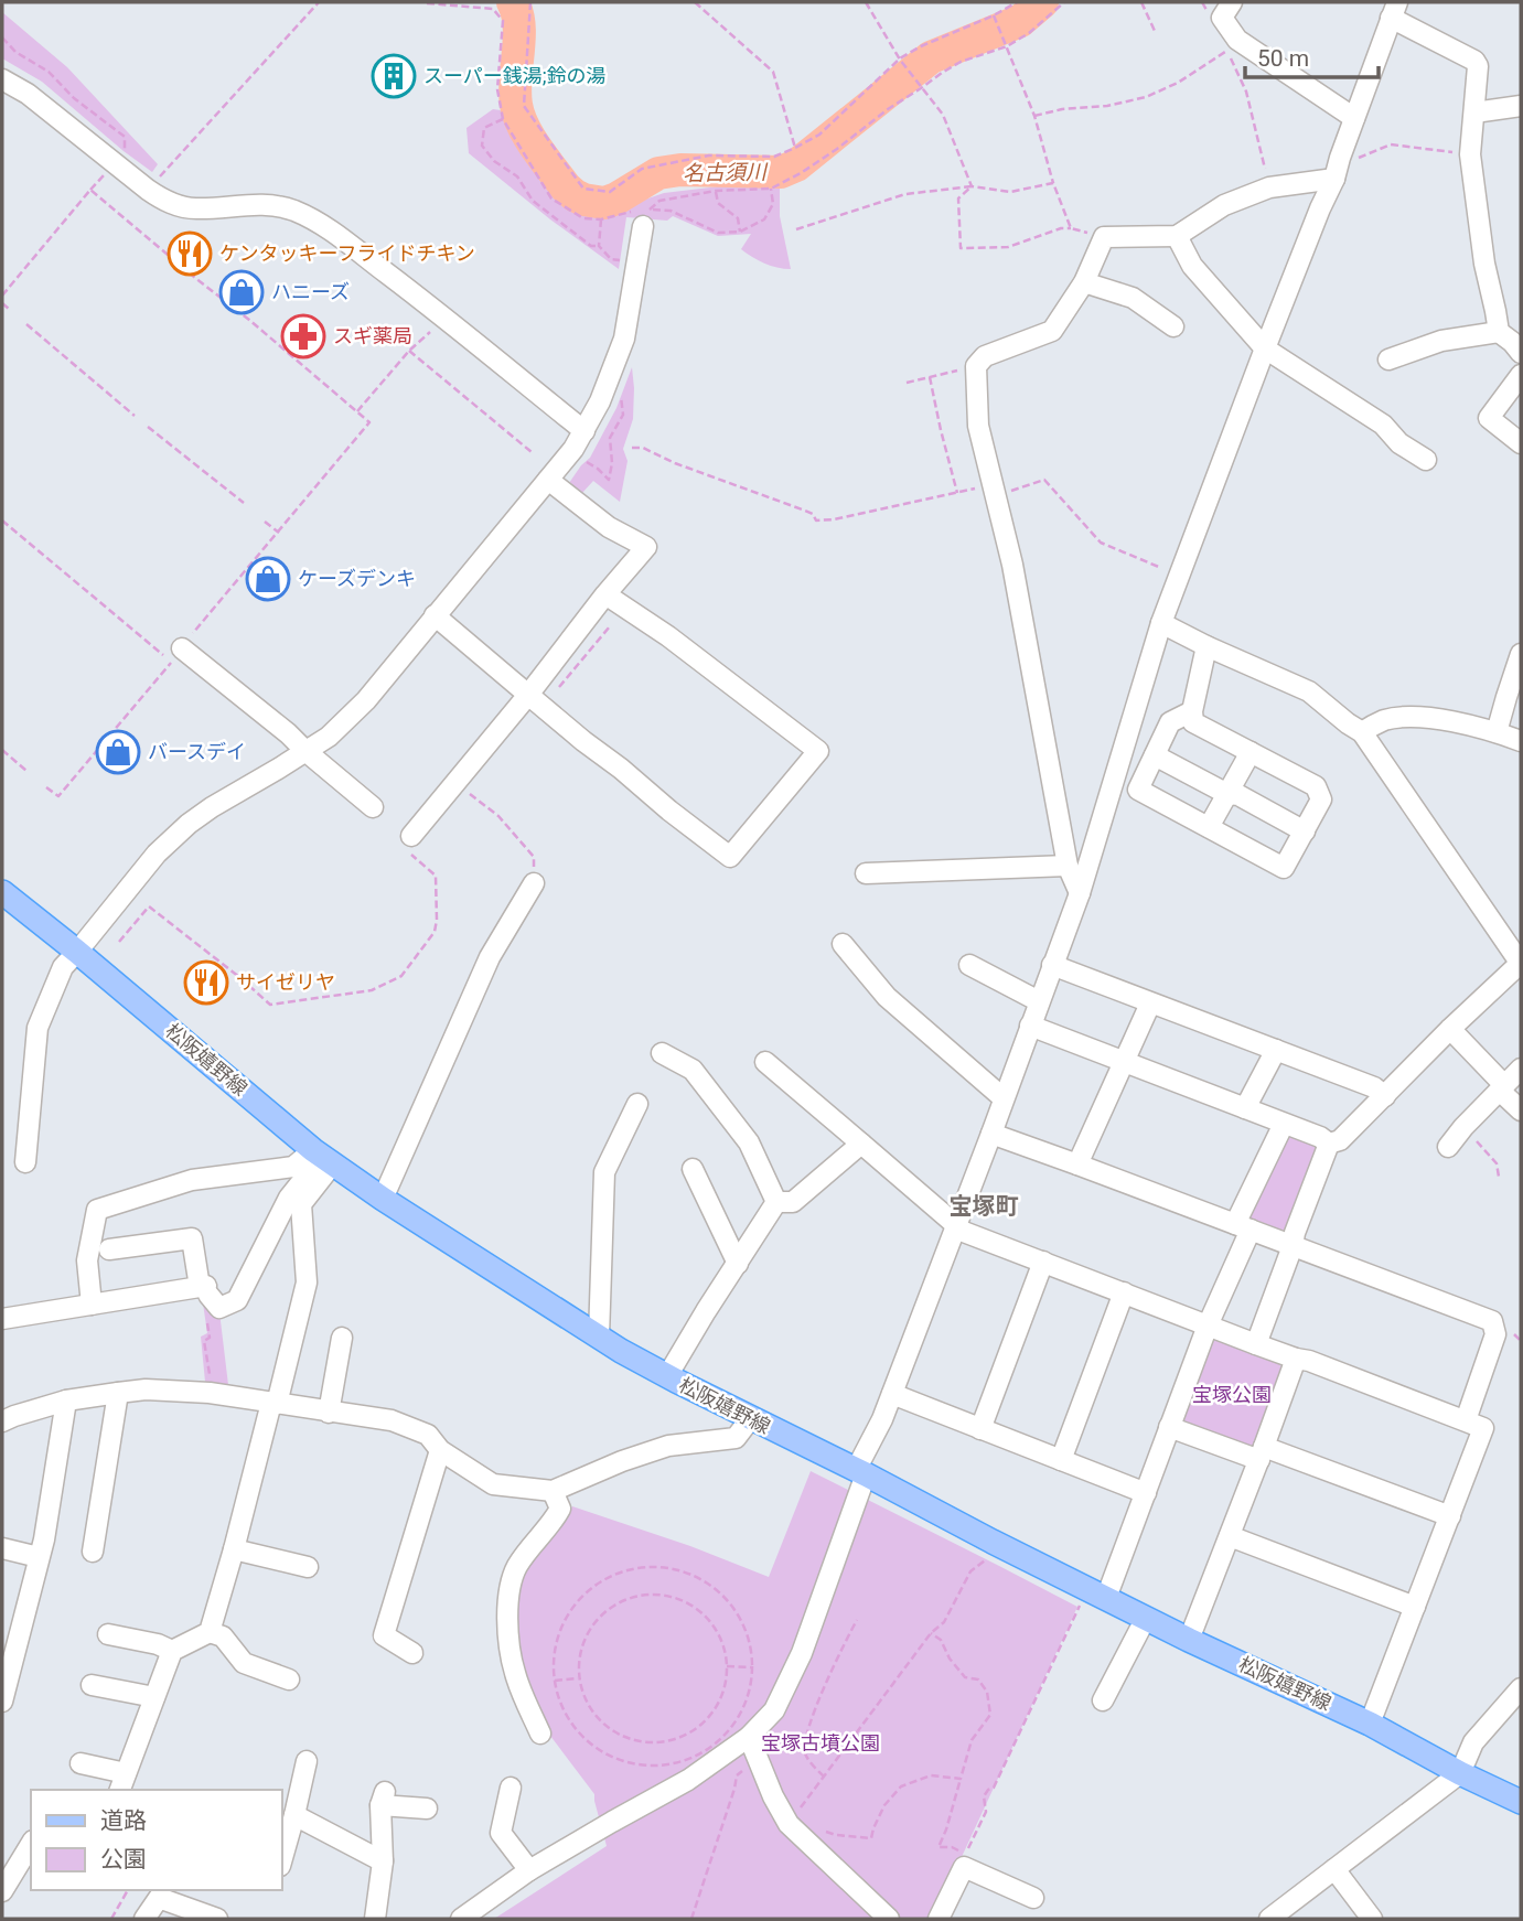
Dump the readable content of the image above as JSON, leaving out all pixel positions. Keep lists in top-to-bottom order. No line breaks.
{"streets":{"main road":["松阪嬉野線"]},"districts":["宝塚町"],"water":["名古須川"],"parks":["宝塚公園","宝塚古墳公園"],"places":{"building":["スーパー銭湯;鈴の湯"],"restaurant":["ケンタッキーフライドチキン","サイゼリヤ"],"shop":["ハニーズ","ケーズデンキ","バースデイ"],"pharmacy":["スギ薬局"]},"legend":["道路","公園"],"scale_bar":"50 m"}
